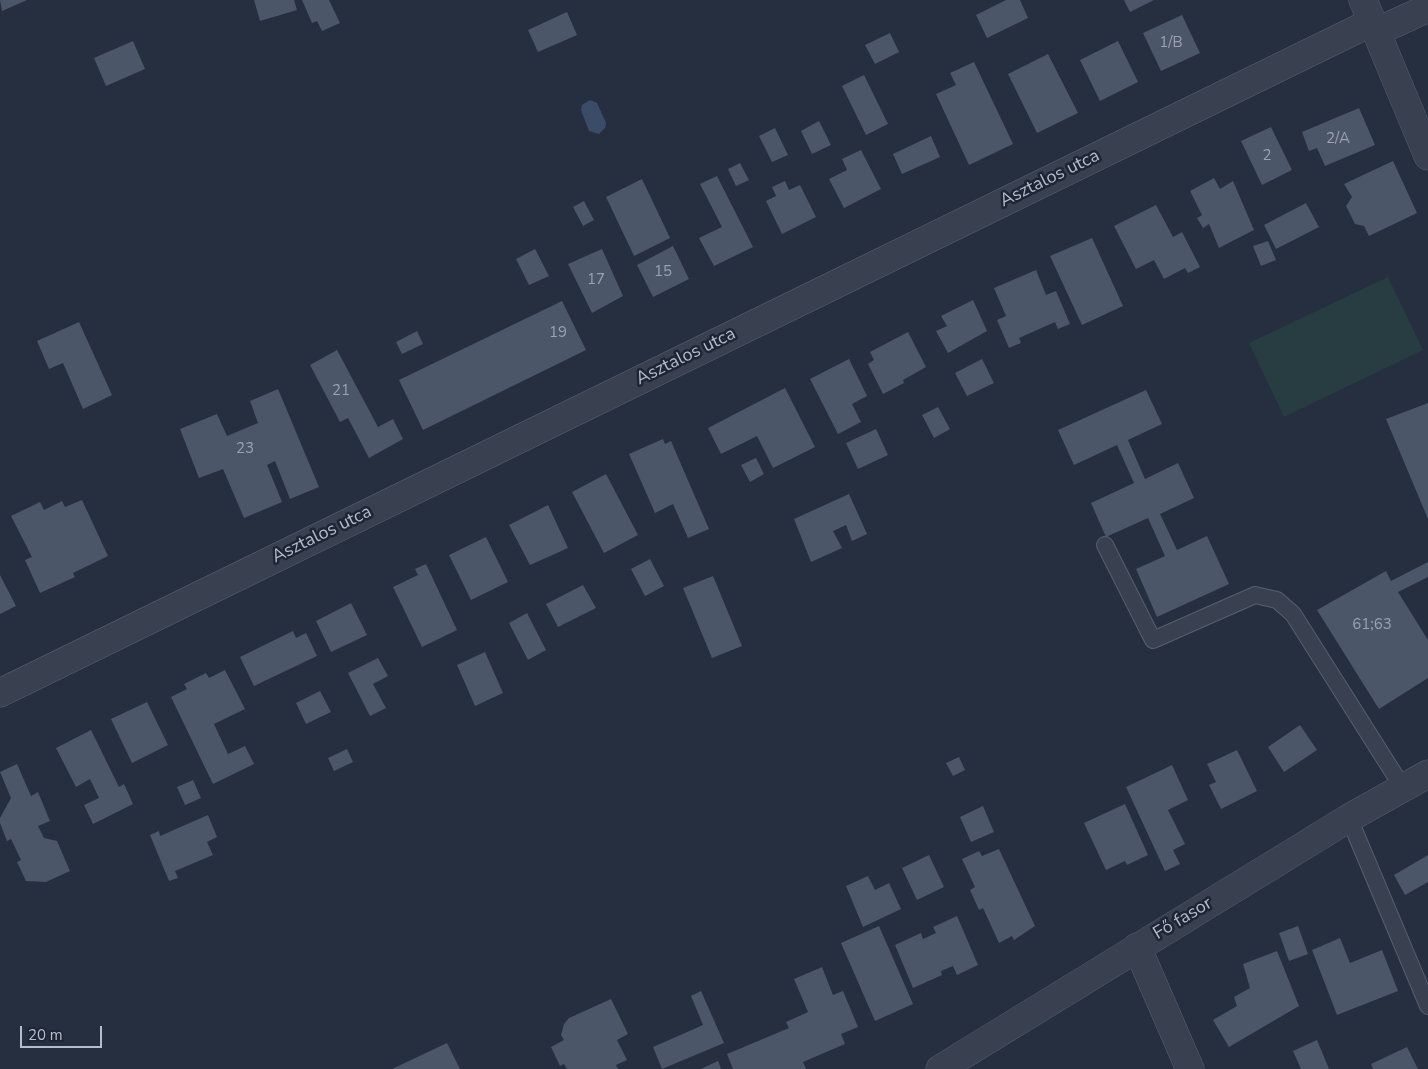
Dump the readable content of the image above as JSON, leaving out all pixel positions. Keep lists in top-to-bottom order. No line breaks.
{"streets":{"street":["Asztalos utca","Fő fasor"]},"house_numbers":["1/B","2/A","2","15","17","19","21","23","61;63"],"scale_bar":"20 m"}
